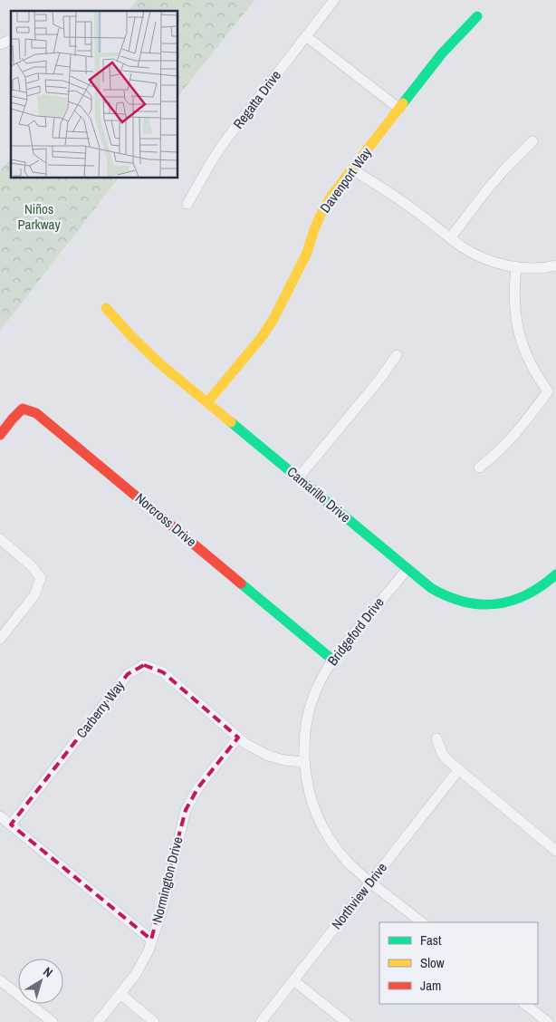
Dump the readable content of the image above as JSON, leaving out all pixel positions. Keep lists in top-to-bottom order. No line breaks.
{"streets":{"street":["Regatta Drive","Davenport Way","Camarillo Drive","Norcross Drive","Bridgeford Drive","Carberry Way","Normington Drive","Northview Drive"]},"crossings":[["Davenport Way","Camarillo Drive"],["Camarillo Drive","Bridgeford Drive"],["Norcross Drive","Bridgeford Drive"],["Bridgeford Drive","Carberry Way"],["Bridgeford Drive","Northview Drive"],["Carberry Way","Normington Drive"]],"parks":["Niños Parkway"],"legend":["Fast","Slow","Jam"],"north":"top right"}
